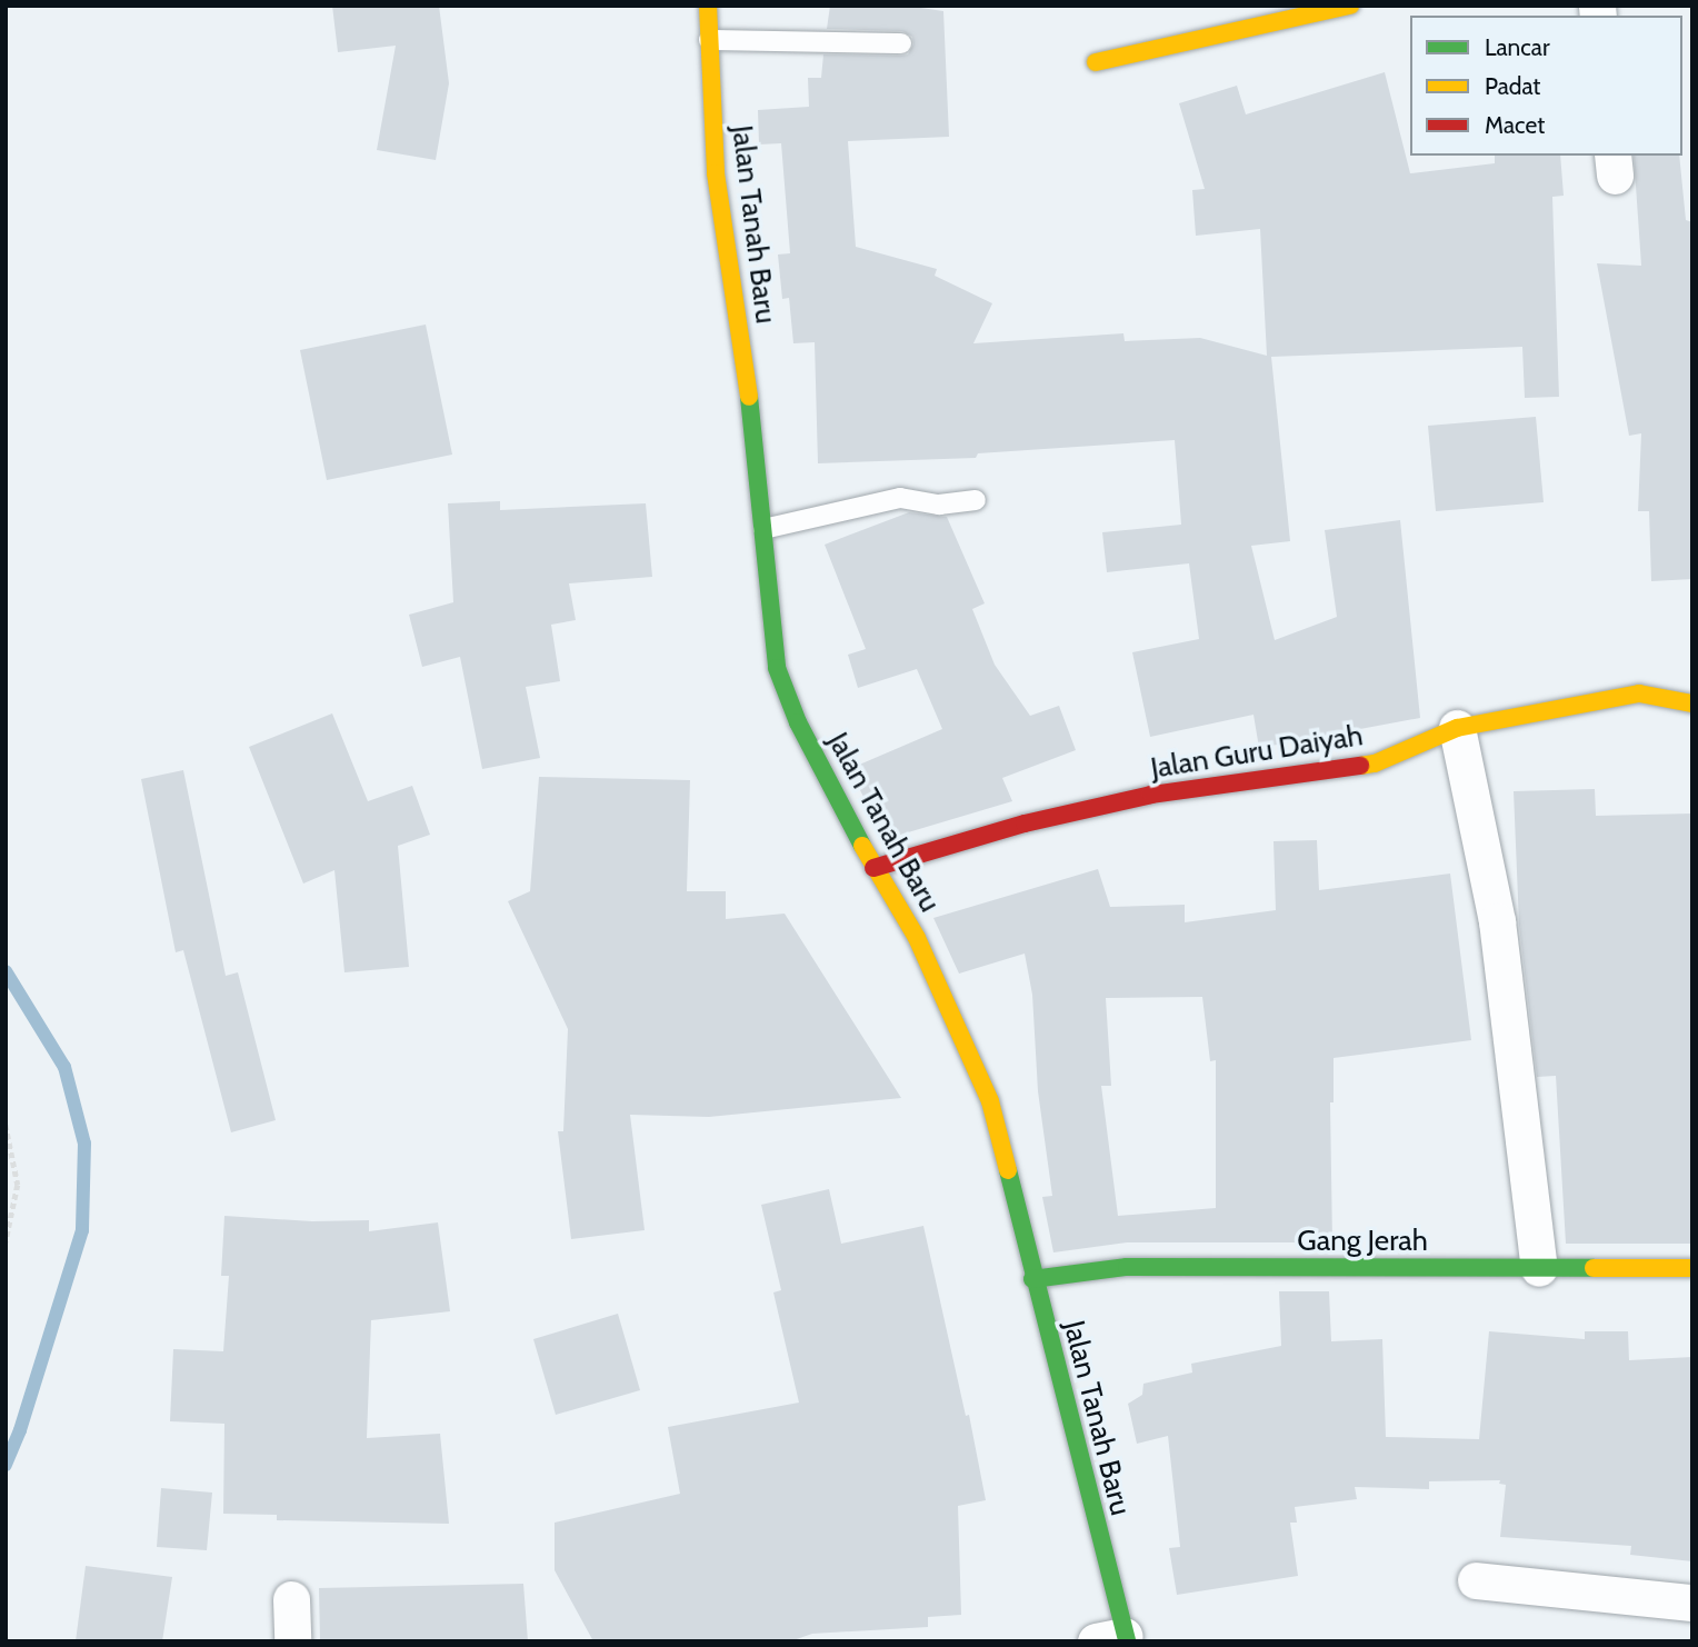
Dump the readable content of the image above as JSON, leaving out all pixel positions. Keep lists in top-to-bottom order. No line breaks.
{"streets":{"street":["Jalan Tanah Baru","Jalan Guru Daiyah","Gang Jerah"]},"crossings":[["Jalan Tanah Baru","Jalan Guru Daiyah"],["Jalan Tanah Baru","Gang Jerah"]],"legend":["Lancar","Padat","Macet"]}
